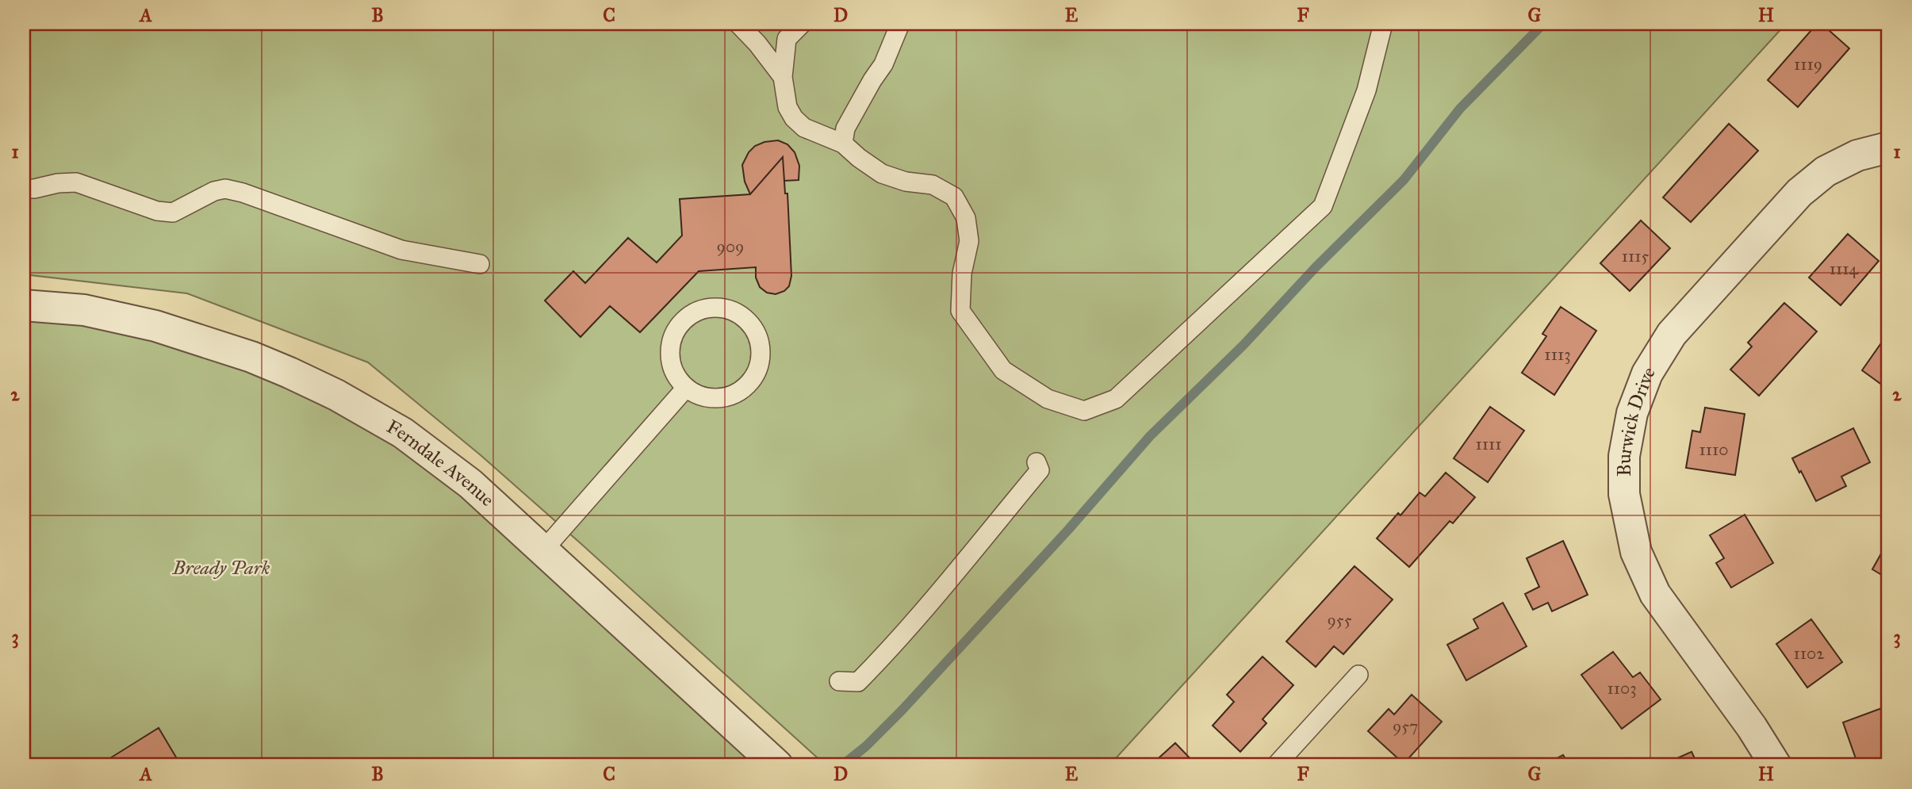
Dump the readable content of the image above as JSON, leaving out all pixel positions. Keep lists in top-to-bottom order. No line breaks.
{"streets":{"street":["Burwick Drive","Ferndale Avenue"]},"parks":["Bready Park"],"house_numbers":["1119","909","1115","1114","1113","1111","1110","955","1102","1103","957"],"grid":{"columns":["A","B","C","D","E","F","G","H"],"rows":["1","2","3"]}}
